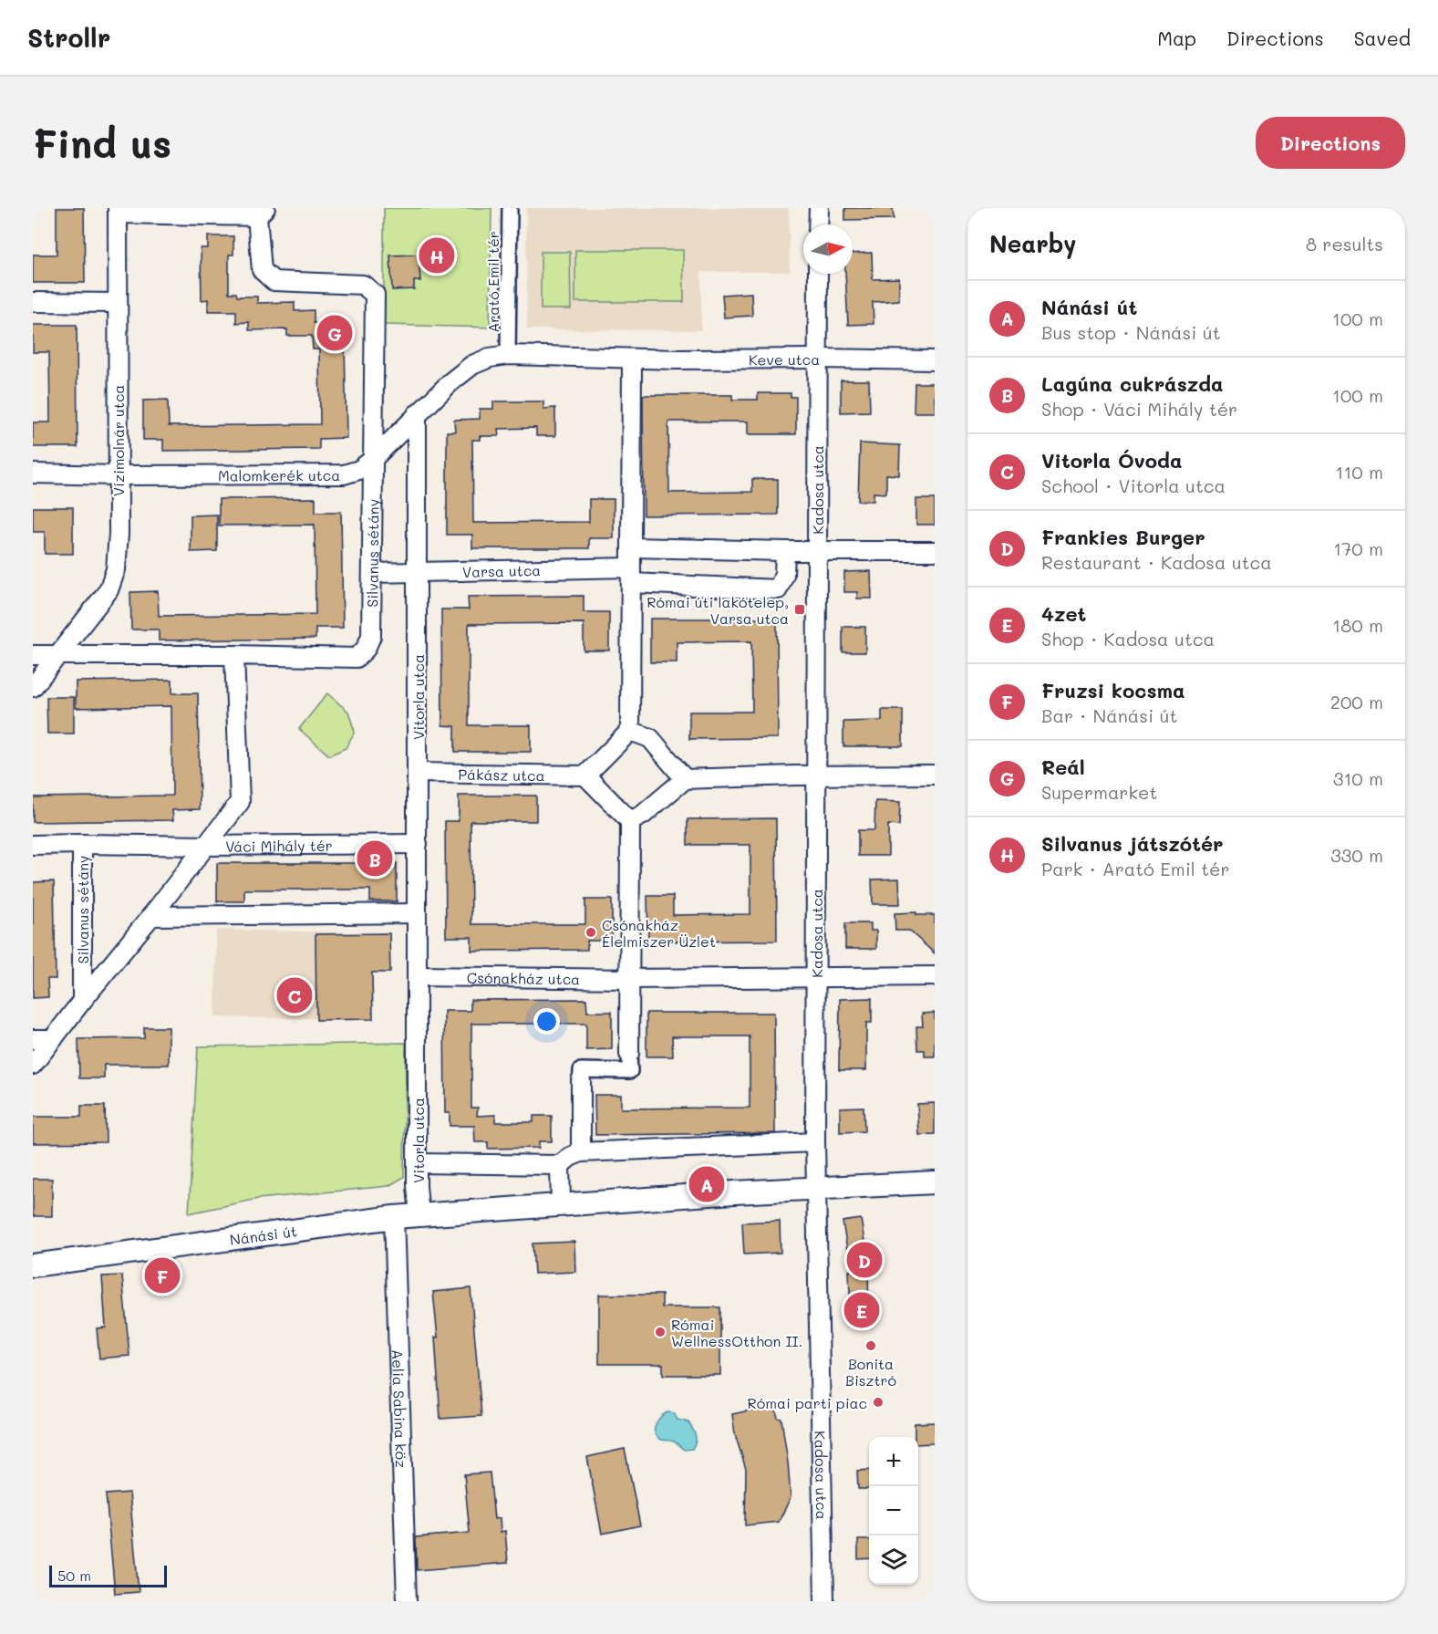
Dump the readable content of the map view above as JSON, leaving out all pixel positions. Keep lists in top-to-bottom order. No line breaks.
{"streets":{"street":["Arató Emil tér","Keve utca","Vízimolnár utca","Malomkerék utca","Kadosa utca","Silvanus sétány","Varsa utca","Vitorla utca","Pákász utca","Váci Mihály tér","Csónakház utca","Nánási út","Aelia Sabina köz"]},"crossings":[["Keve utca","Kadosa utca"],["Vízimolnár utca","Malomkerék utca"],["Malomkerék utca","Silvanus sétány"],["Malomkerék utca","Vitorla utca"],["Kadosa utca","Csónakház utca"],["Kadosa utca","Nánási út"],["Silvanus sétány","Varsa utca"],["Silvanus sétány","Váci Mihály tér"],["Varsa utca","Vitorla utca"],["Vitorla utca","Pákász utca"],["Vitorla utca","Váci Mihály tér"],["Vitorla utca","Csónakház utca"],["Vitorla utca","Nánási út"],["Nánási út","Aelia Sabina köz"]],"places":{"transit":["Római úti lakótelep, Varsa utca"],"other":["Csónakház Élelmiszer Üzlet","Római WellnessOtthon II.","Bonita Bisztró","Római parti piac"]},"scale_bar":"50 m","north":"right","page":{"header":"Strollr","nav":["Map","Directions","Saved"],"buttons":"Directions","title":"Find us","heading":["Nearby","8 results"],"pins":["H","G","B","C","A","D","F","E"],"list":[{"mark":"A","name":"Nánási út","note":"Bus stop · Nánási út","value":"100 m"},{"mark":"B","name":"Lagúna cukrászda","note":"Shop · Váci Mihály tér","value":"100 m"},{"mark":"C","name":"Vitorla Óvoda","note":"School · Vitorla utca","value":"110 m"},{"mark":"D","name":"Frankies Burger","note":"Restaurant · Kadosa utca","value":"170 m"},{"mark":"E","name":"4zet","note":"Shop · Kadosa utca","value":"180 m"},{"mark":"F","name":"Fruzsi kocsma","note":"Bar · Nánási út","value":"200 m"},{"mark":"G","name":"Reál","note":"Supermarket","value":"310 m"},{"mark":"H","name":"Silvanus játszótér","note":"Park · Arató Emil tér","value":"330 m"}],"map_buttons":["+","−"],"scale":"50 m"}}
